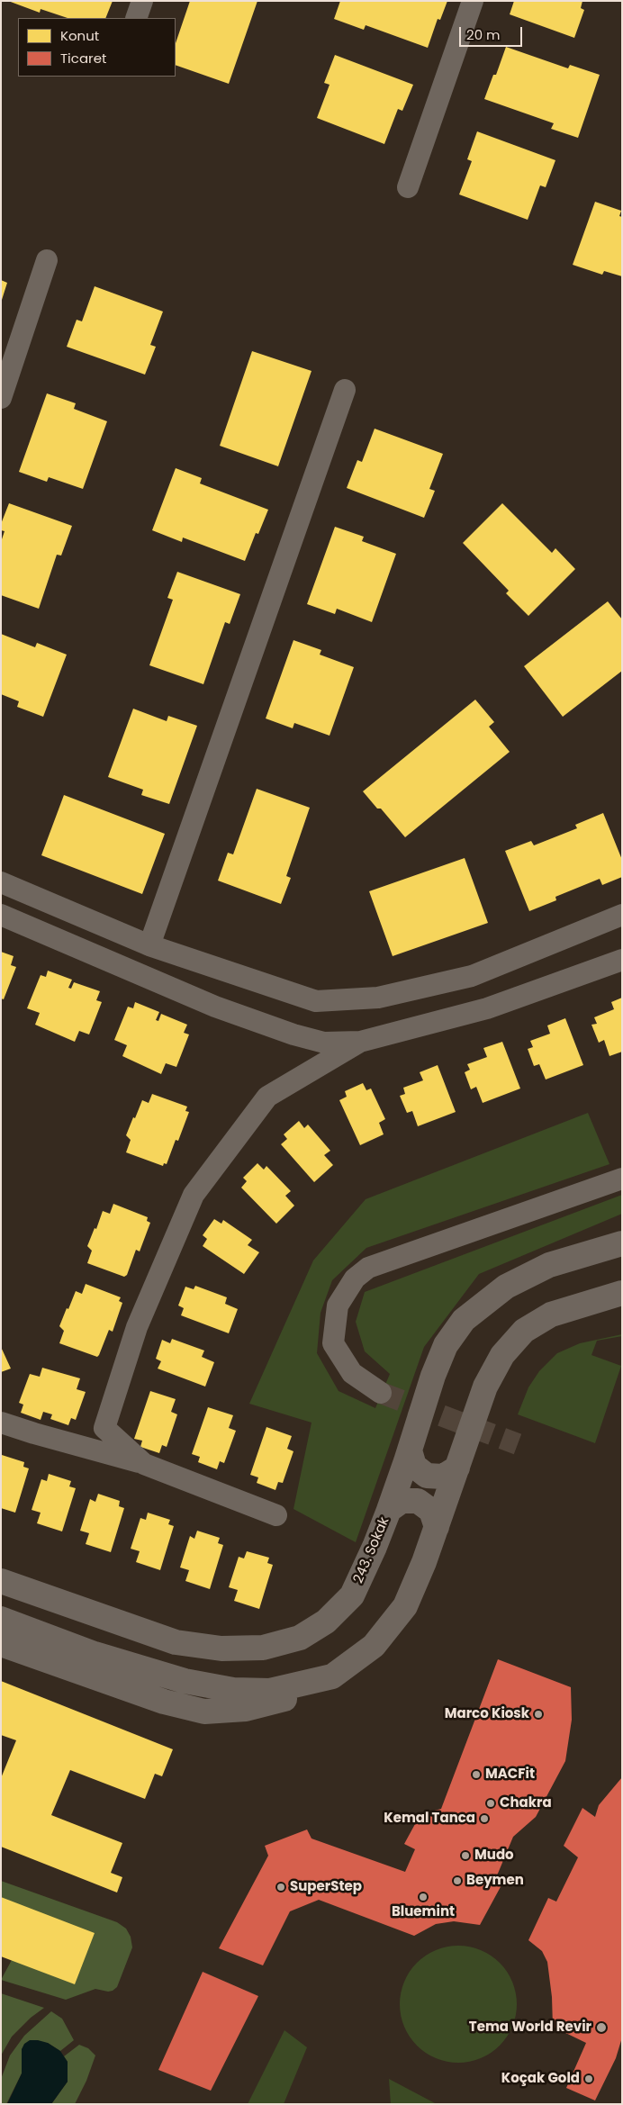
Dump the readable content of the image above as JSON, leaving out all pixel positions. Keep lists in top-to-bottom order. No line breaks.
{"streets":{"street":["243. Sokak"]},"places":["Marco Kiosk","MACFit","Chakra","Kemal Tanca","Mudo","Beymen","SuperStep","Bluemint","Tema World Revir","Koçak Gold"],"legend":["Konut","Ticaret"],"scale_bar":"20 m"}
